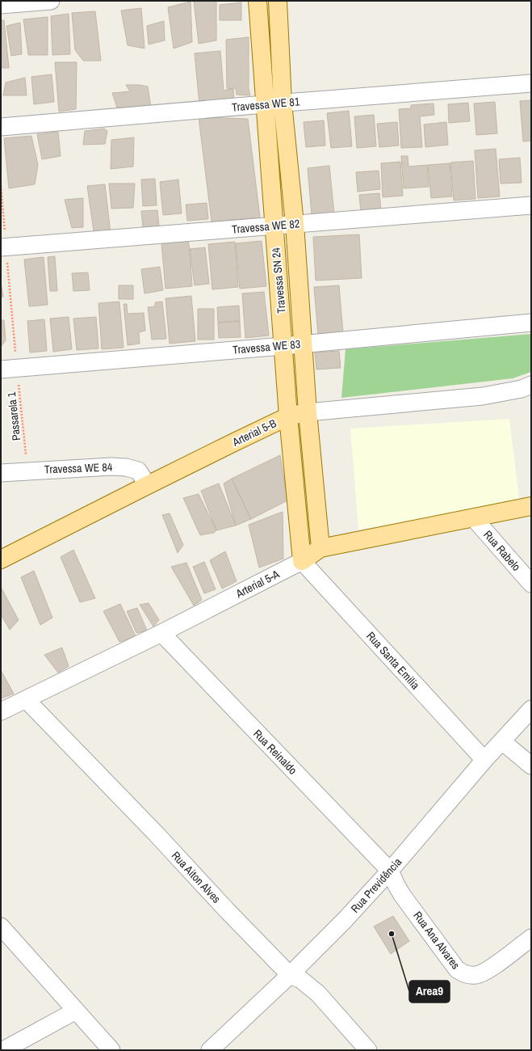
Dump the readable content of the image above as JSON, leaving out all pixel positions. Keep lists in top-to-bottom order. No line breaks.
{"streets":{"main road":["Travessa SN 24","Arterial 5-B","Arterial 5-A"],"street":["Travessa WE 81","Travessa WE 82","Travessa WE 83","Travessa WE 84","Rua Rabelo","Rua Santa Emilia","Rua Reinaldo","Rua Aiton Alves","Rua Previdência","Rua Ana Alvares"],"path":["Passarela 1"]},"crossings":[["Travessa WE 81","Travessa SN 24"],["Travessa WE 82","Travessa SN 24"],["Travessa WE 82","Passarela 1"],["Travessa SN 24","Travessa WE 83"],["Travessa SN 24","Arterial 5-B"],["Travessa SN 24","Arterial 5-A"],["Travessa SN 24","Rua Santa Emilia"],["Travessa WE 83","Passarela 1"],["Passarela 1","Travessa WE 84"],["Arterial 5-B","Travessa WE 84"],["Rua Rabelo","Arterial 5-A"],["Arterial 5-A","Rua Santa Emilia"],["Arterial 5-A","Rua Reinaldo"],["Arterial 5-A","Rua Aiton Alves"],["Rua Santa Emilia","Rua Previdência"],["Rua Reinaldo","Rua Previdência"],["Rua Reinaldo","Rua Ana Alvares"],["Rua Aiton Alves","Rua Previdência"],["Rua Previdência","Rua Ana Alvares"]],"places":["Area9"]}
